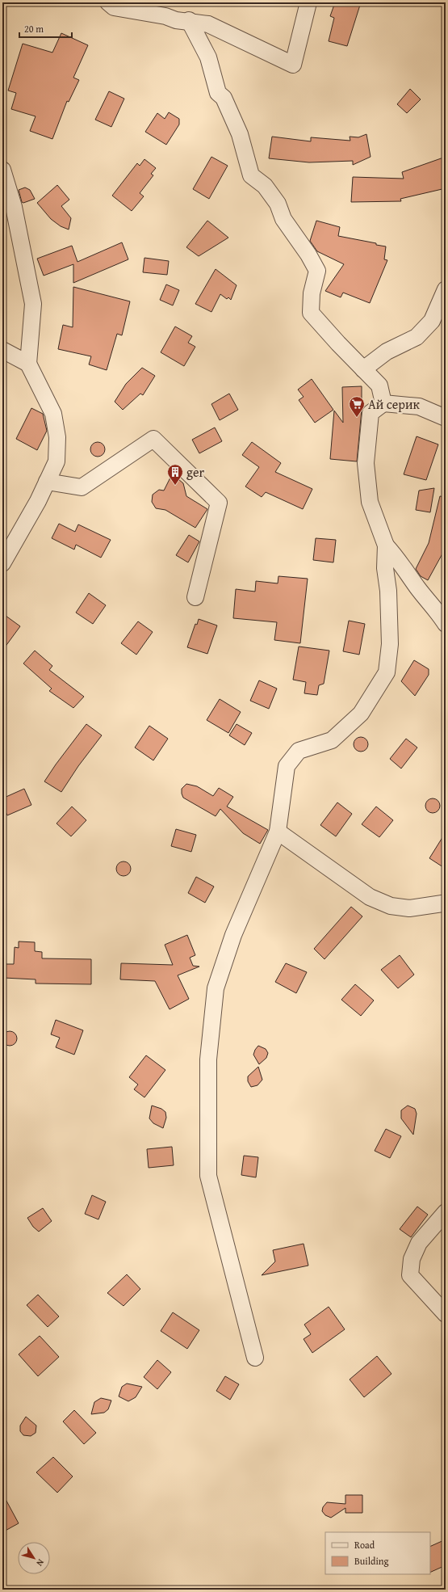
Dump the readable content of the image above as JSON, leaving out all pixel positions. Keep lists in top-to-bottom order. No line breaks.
{"places":{"supermarket":["Ай серик"],"building":["ger"]},"legend":["Road","Building"],"scale_bar":"20 m","north":"bottom right"}
